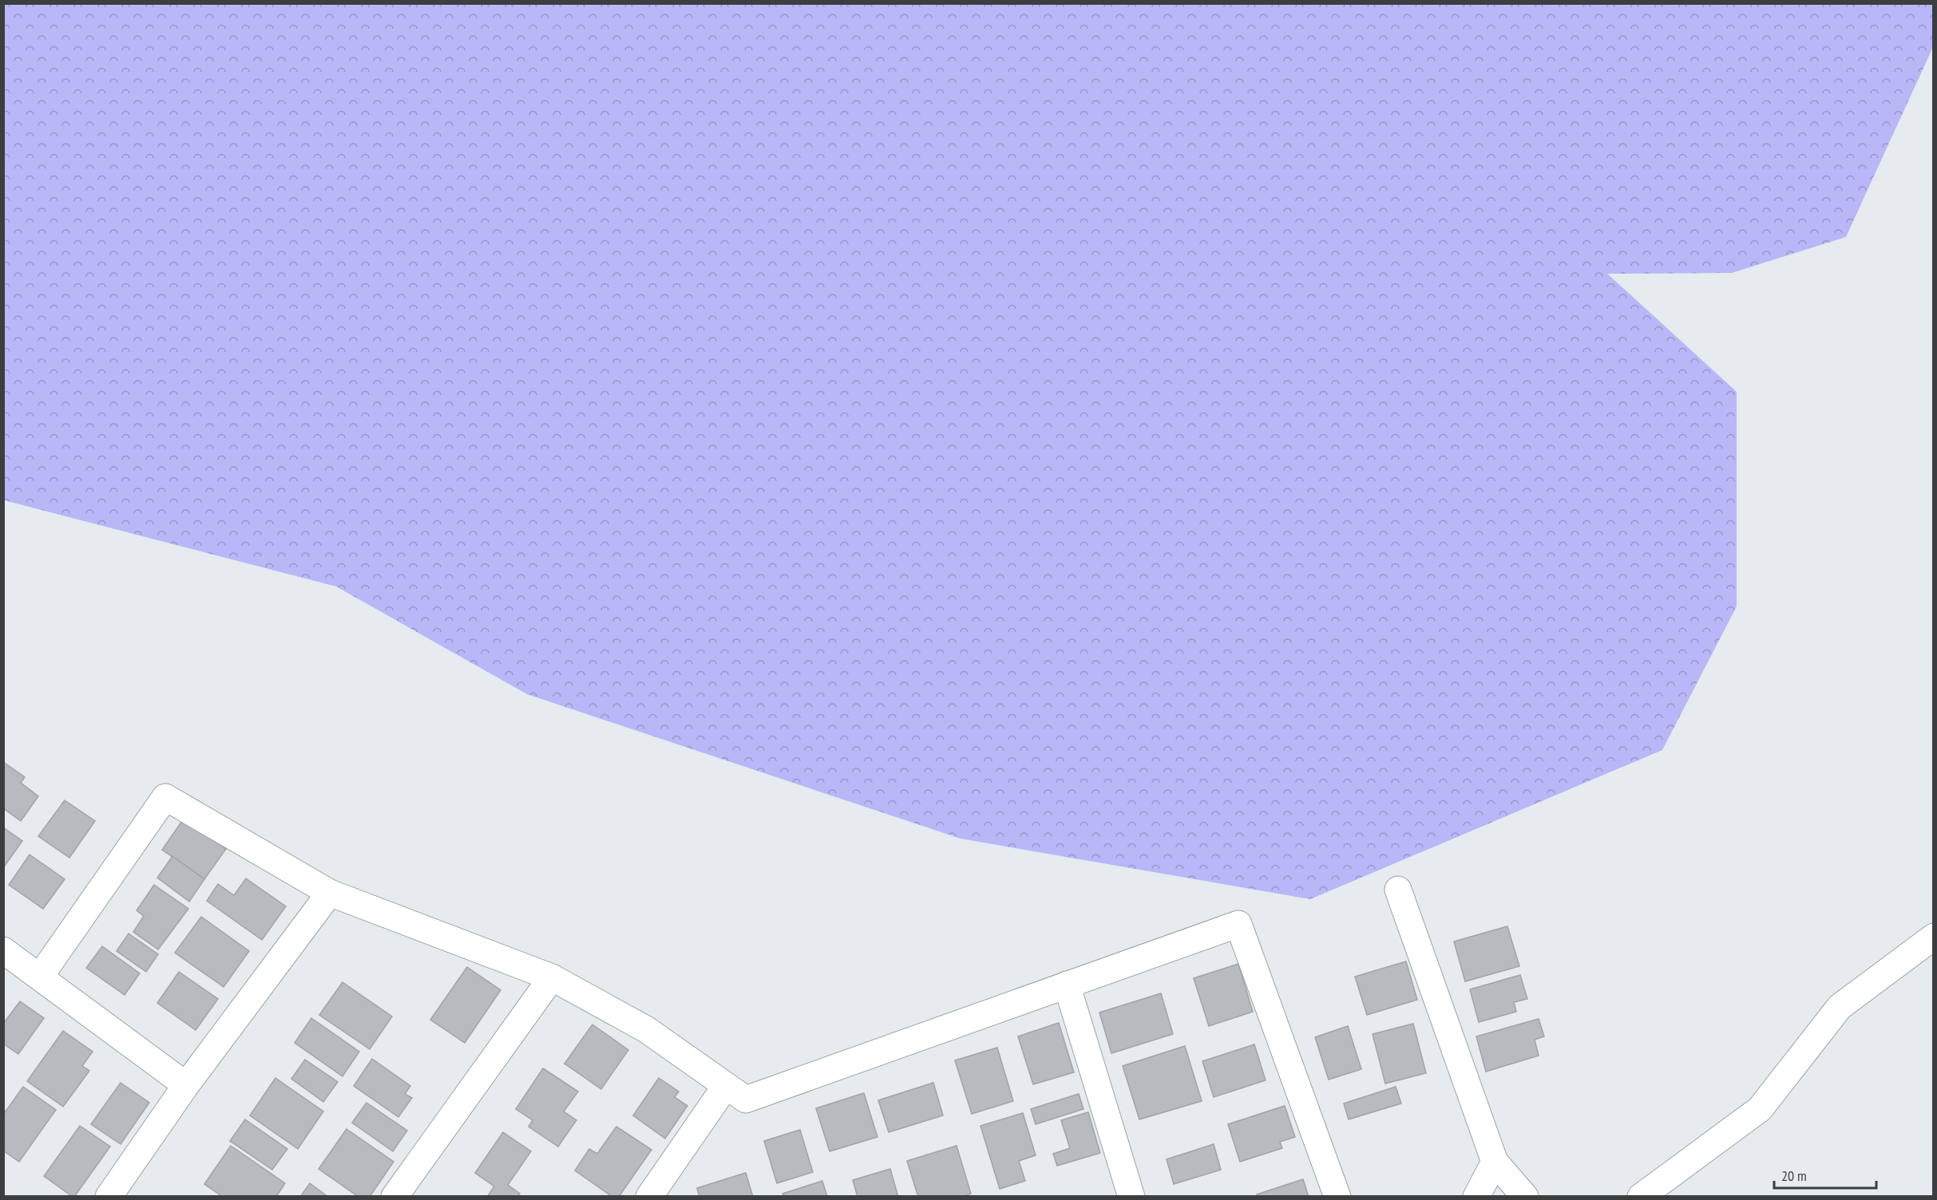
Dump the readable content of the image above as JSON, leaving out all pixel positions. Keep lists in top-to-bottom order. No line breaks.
{"scale_bar":"20 m"}
